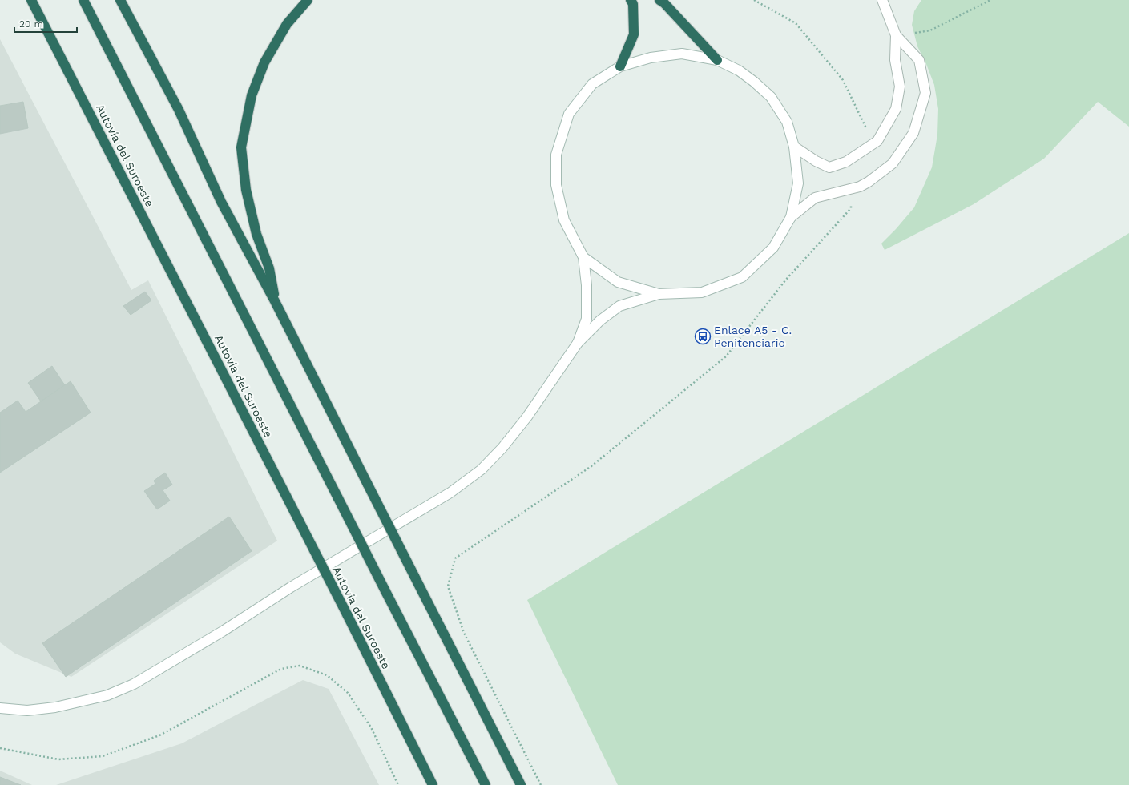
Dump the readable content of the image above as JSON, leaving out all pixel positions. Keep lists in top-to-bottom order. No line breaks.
{"streets":{"highway":["Autovía del Suroeste"]},"places":{"bus stop":["Enlace A5 - C. Penitenciario"]},"scale_bar":"20 m"}
